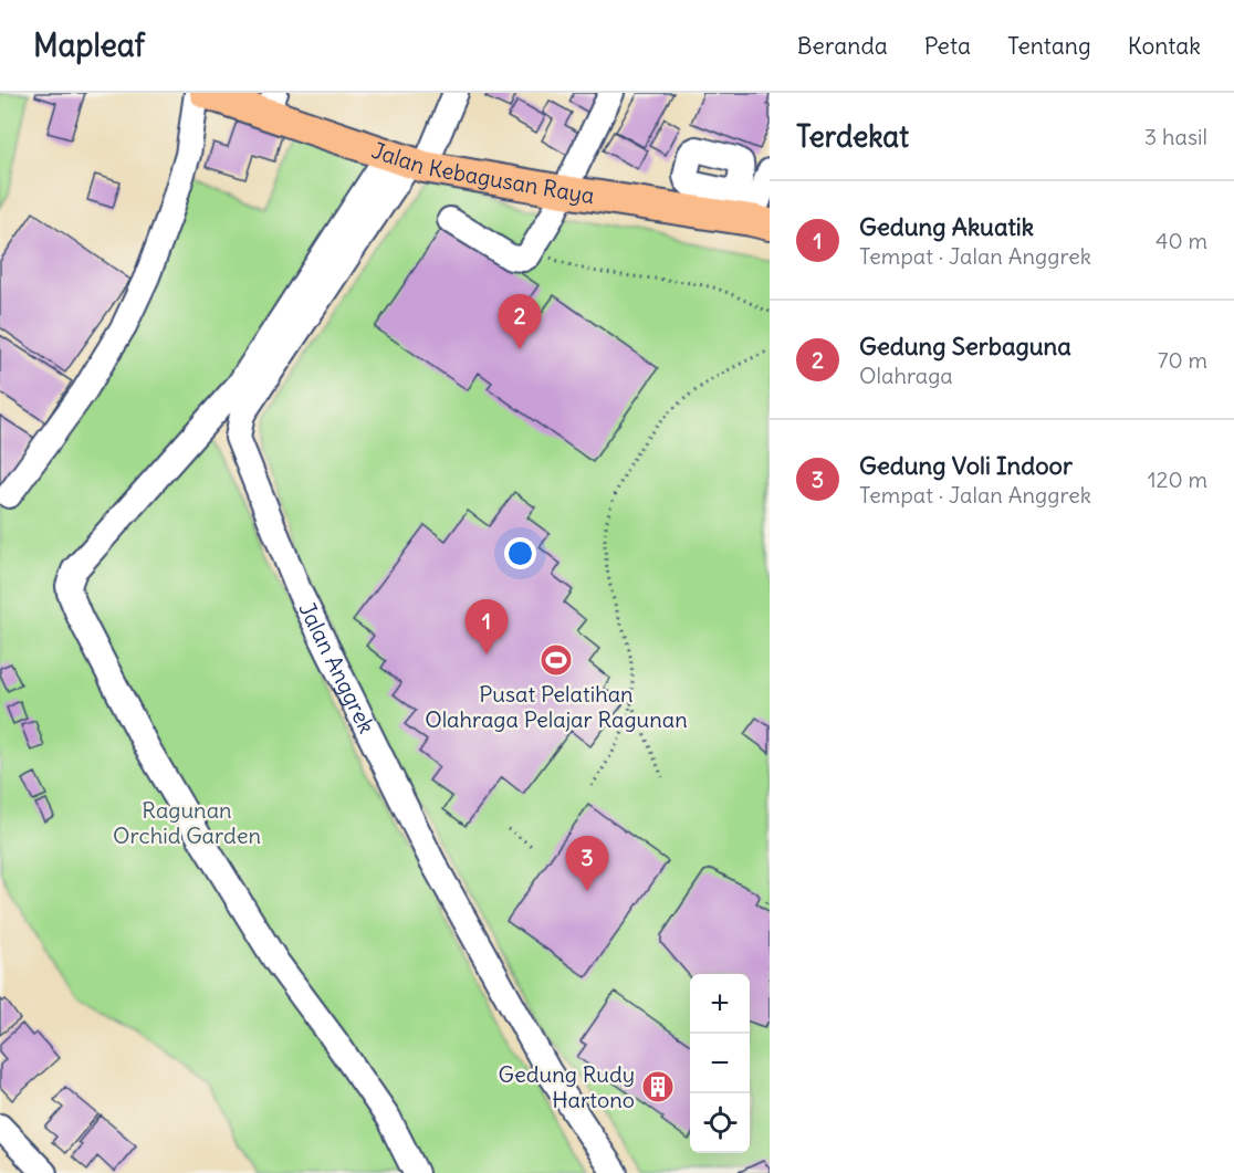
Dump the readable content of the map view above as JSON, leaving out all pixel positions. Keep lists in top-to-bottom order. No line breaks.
{"streets":{"main road":["Jalan Kebagusan Raya"],"street":["Jalan Anggrek"]},"crossings":[["Jalan Kebagusan Raya","Jalan Anggrek"]],"parks":["Ragunan Orchid Garden"],"places":{"sports":["Pusat Pelatihan Olahraga Pelajar Ragunan"],"building":["Gedung Rudy Hartono"]},"page":{"header":"Mapleaf","nav":["Beranda","Peta","Tentang","Kontak"],"heading":["Terdekat","3 hasil"],"list":[{"mark":"1","name":"Gedung Akuatik","note":"Tempat · Jalan Anggrek","value":"40 m"},{"mark":"2","name":"Gedung Serbaguna","note":"Olahraga","value":"70 m"},{"mark":"3","name":"Gedung Voli Indoor","note":"Tempat · Jalan Anggrek","value":"120 m"}],"pins":["2","1","3"],"map_buttons":["+","−"]}}
